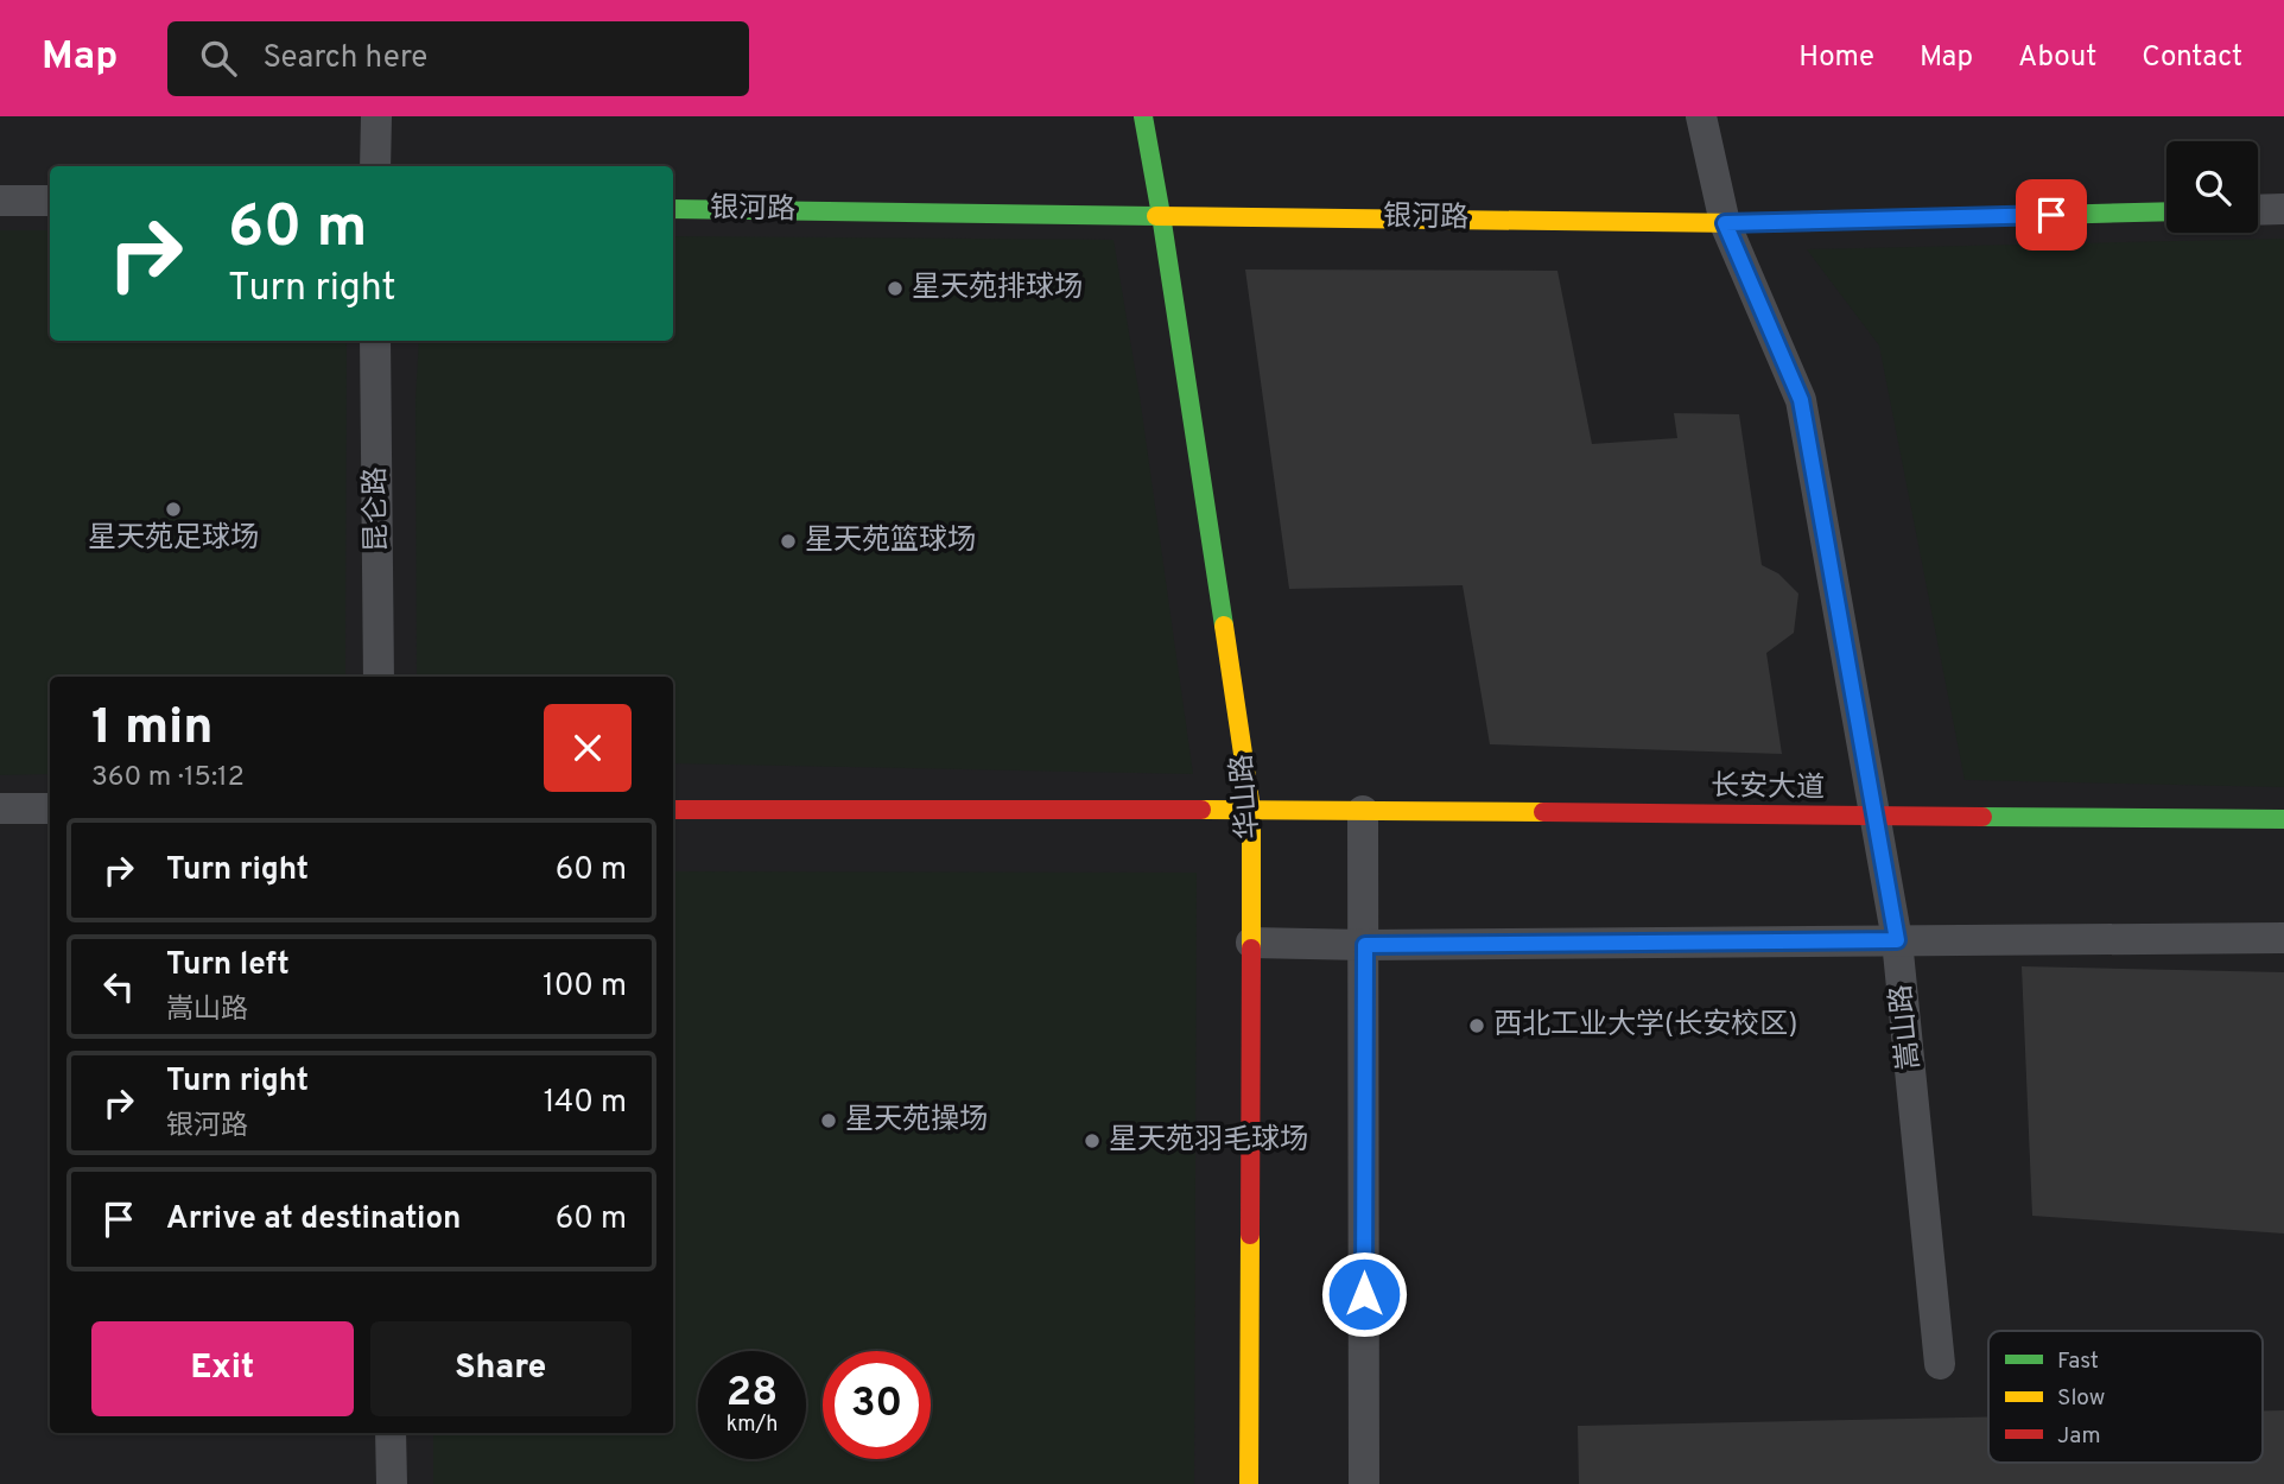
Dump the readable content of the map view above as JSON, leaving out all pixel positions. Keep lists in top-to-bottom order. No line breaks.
{"streets":{"street":["银河路","昆仑路","长安大道","华山路","嵩山路"]},"crossings":[["银河路","华山路"],["银河路","嵩山路"],["长安大道","华山路"],["长安大道","嵩山路"]],"places":["星天苑排球场","星天苑足球场","星天苑篮球场","西北工业大学(长安校区)","星天苑操场","星天苑羽毛球场"],"legend":["Fast","Slow","Jam"],"page":{"header":"Map","search":"Search here","nav":["Home","Map","About","Contact"],"turn":["60 m","Turn right"],"heading":["1 min","360 m · 15:12"],"list":[{"name":"Turn right","value":"60 m"},{"name":"Turn left","note":"嵩山路","value":"100 m"},{"name":"Turn right","note":"银河路","value":"140 m"},{"name":"Arrive at destination","value":"60 m"}],"buttons":["Exit","Share"],"speed":"28 km/h","limit":"30"}}
